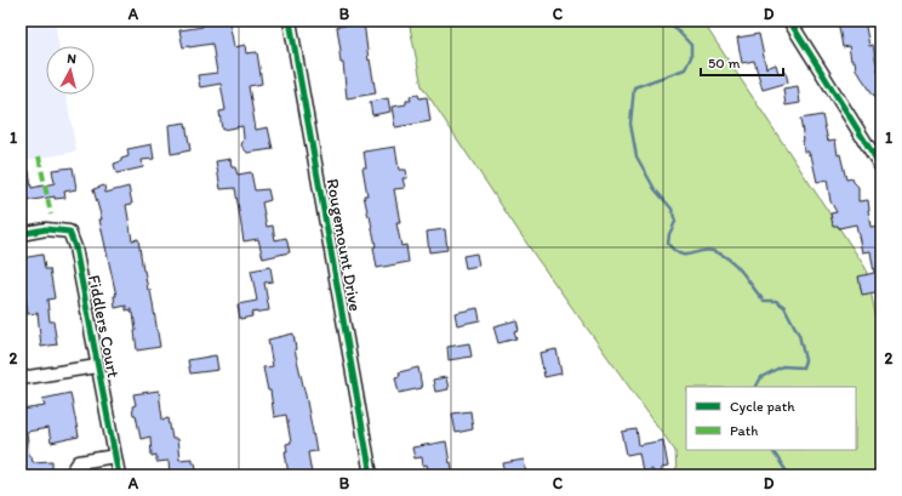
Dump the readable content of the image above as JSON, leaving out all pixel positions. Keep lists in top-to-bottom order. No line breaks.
{"streets":{"street":["Rougemount Drive","Fiddlers Court"]},"legend":["Cycle path","Path"],"scale_bar":"50 m","north":"top","grid":{"columns":["A","B","C","D"],"rows":["1","2"]}}
